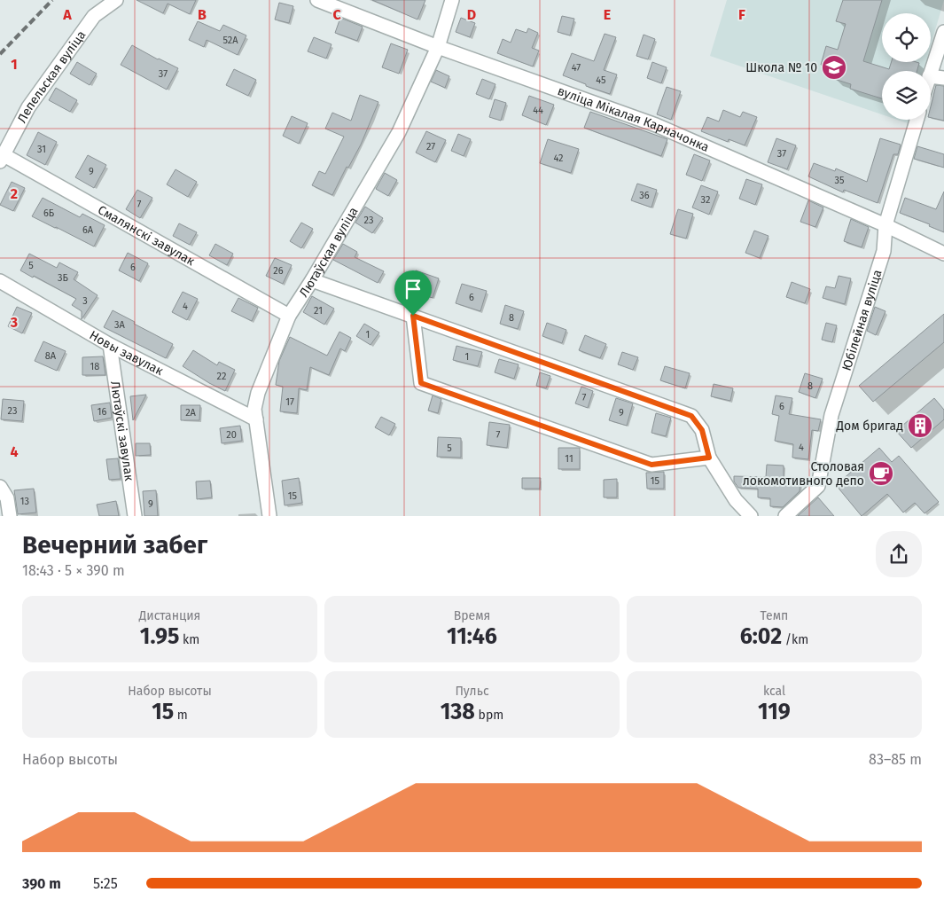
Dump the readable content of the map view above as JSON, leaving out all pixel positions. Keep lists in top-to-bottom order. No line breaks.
{"streets":{"street":["Лепельская вуліца","вуліца Мікалая Карначонка","Смалянскі завулак","Лютаўская вуліца","Юбілейная вуліца","Новы завулак","Лютаўскі завулак"]},"crossings":[["Лепельская вуліца","Смалянскі завулак"],["вуліца Мікалая Карначонка","Лютаўская вуліца"],["вуліца Мікалая Карначонка","Юбілейная вуліца"],["Смалянскі завулак","Лютаўская вуліца"],["Лютаўская вуліца","Новы завулак"],["Новы завулак","Лютаўскі завулак"]],"places":{"school or university":["Школа № 10"],"building":["Дом бригад"],"cafe":["Столовая локомотивного депо"]},"house_numbers":["52А","47","37","45","44","27","31","37","42","9","35","36","32","7","6Б","23","6А","5","6","26","3Б","6","3","4","21","8","3А","1","8А","1","18","22","8","7","17","6","23","16","2А","9","20","7","4","5","11","15","15","13","9"],"page":{"heading":["Вечерний забег","18:43 · 5 × 390 m"],"stats":[["Дистанция","1.95 km"],["Время","11:46"],["Темп","6:02 /km"],["Набор высоты","15 m"],["Пульс","138 bpm"],["kcal","119"]],"chart":["Набор высоты","83–85 m"],"list":[{"name":"390 m","note":"5:25"}]},"grid":{"columns":["A","B","C","D","E","F"],"rows":["1","2","3","4"]}}
